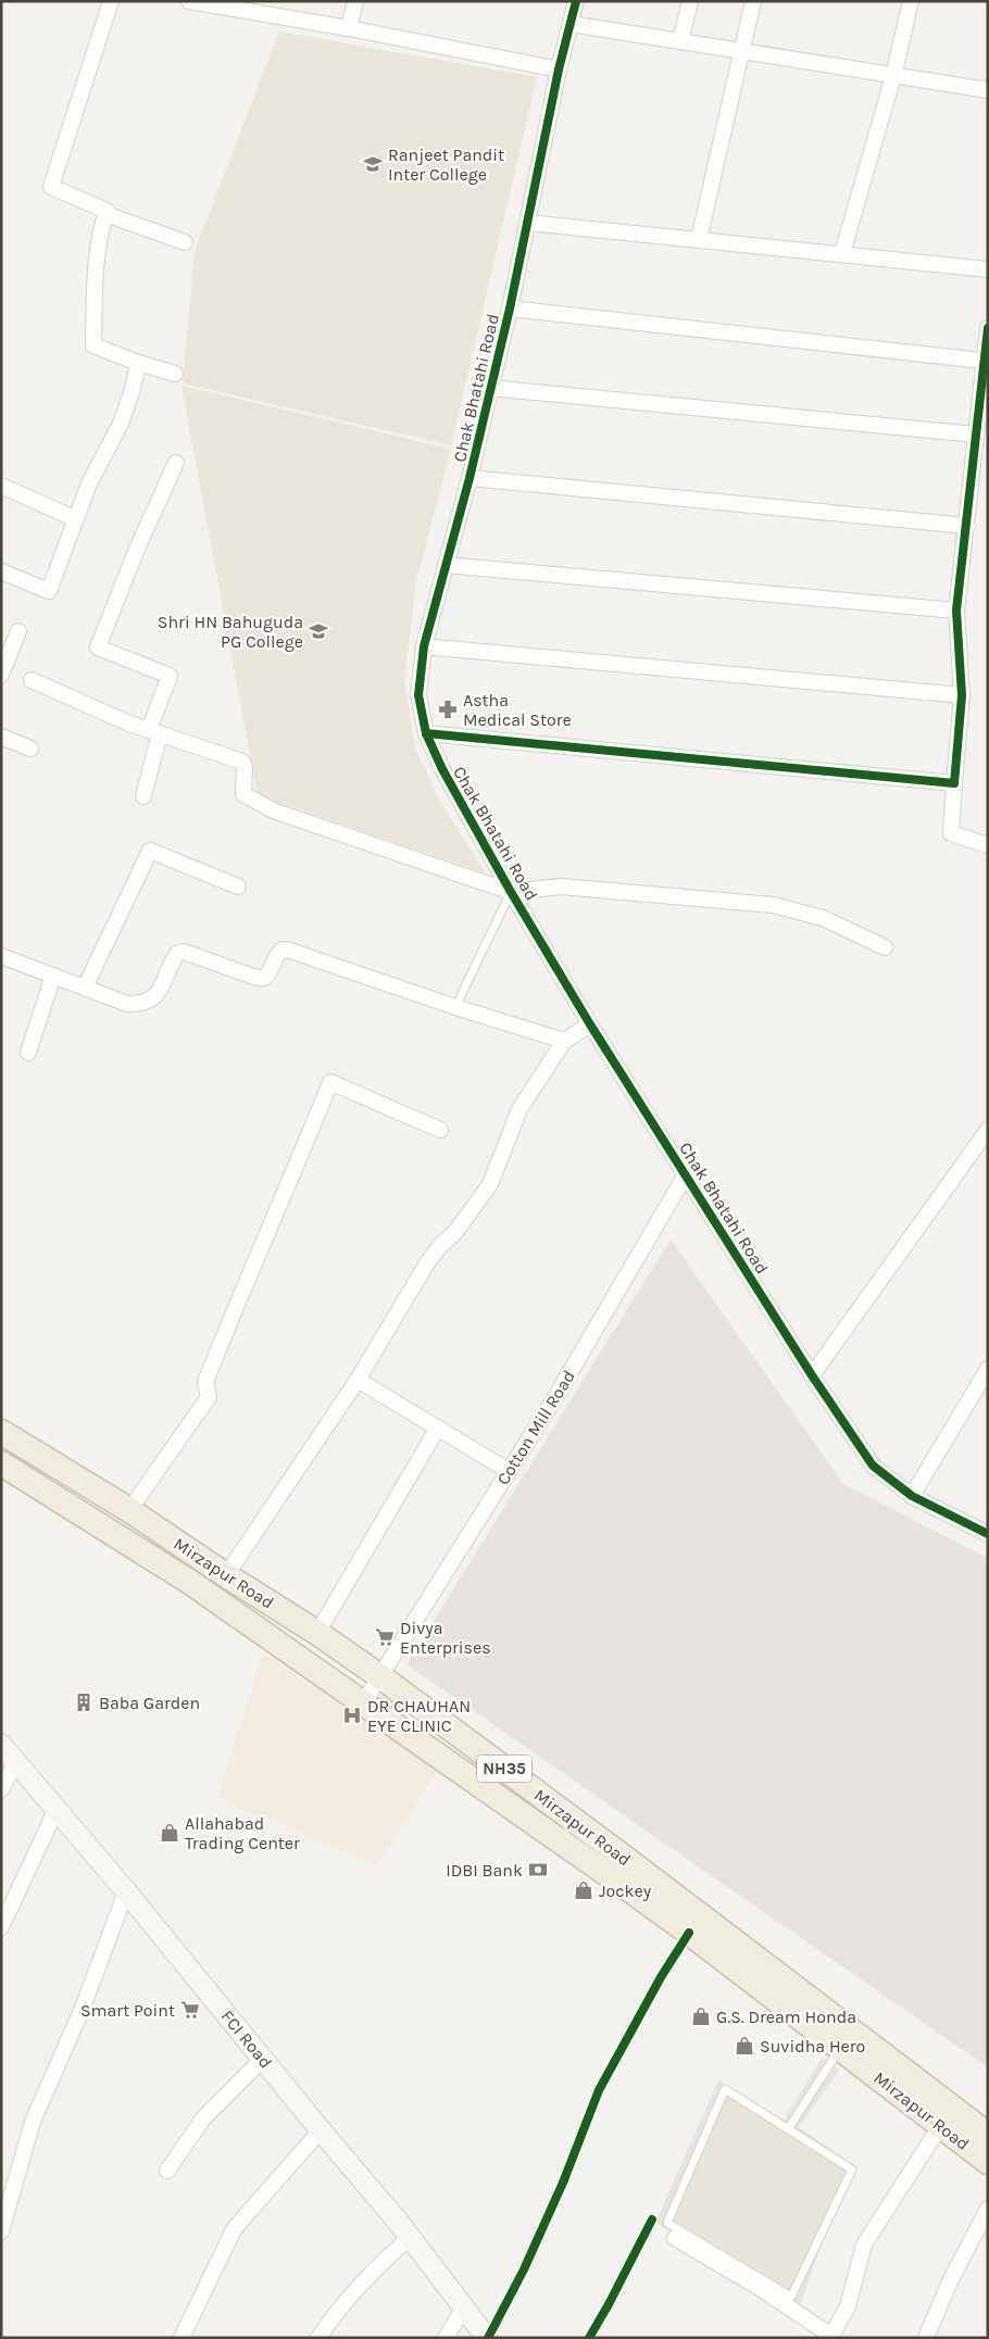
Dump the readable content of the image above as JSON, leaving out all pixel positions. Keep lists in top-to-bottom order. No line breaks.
{"streets":{"highway":["Mirzapur Road","NH35"],"main road":["FCI Road"],"street":["Chak Bhatahi Road","Cotton Mill Road"]},"crossings":[["Chak Bhatahi Road","Cotton Mill Road"],["Cotton Mill Road","Mirzapur Road"]],"places":{"school or university":["Ranjeet Pandit Inter College","Shri HN Bahuguda PG College"],"pharmacy":["Astha Medical Store"],"supermarket":["Divya Enterprises","Smart Point"],"building":["Baba Garden"],"hospital":["DR CHAUHAN EYE CLINIC"],"shop":["Allahabad Trading Center","Jockey","G.S. Dream Honda","Suvidha Hero"],"bank":["IDBI Bank"]}}
